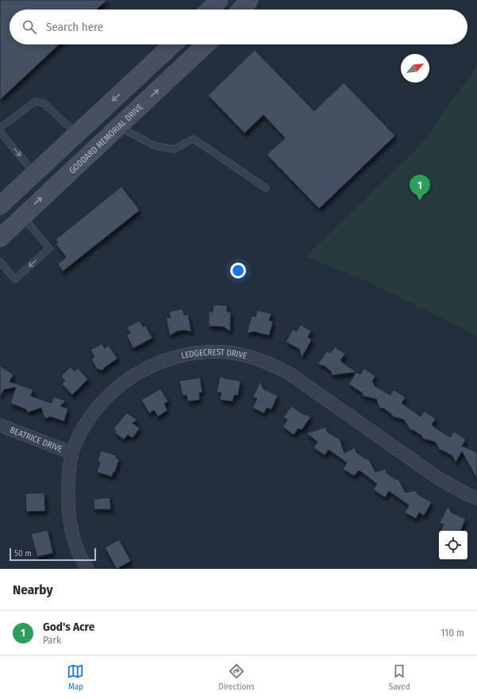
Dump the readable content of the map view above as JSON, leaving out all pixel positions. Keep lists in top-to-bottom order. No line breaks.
{"streets":{"main road":["GODDARD MEMORIAL DRIVE"],"street":["LEDGECREST DRIVE","BEATRICE DRIVE"]},"crossings":[["LEDGECREST DRIVE","BEATRICE DRIVE"]],"scale_bar":"50 m","north":"top right","page":{"search":"Search here","pins":"1","scale":"50 m","heading":"Nearby","list":[{"mark":"1","name":"God's Acre","note":"Park","value":"110 m"}],"nav":["Map","Directions","Saved"]}}
